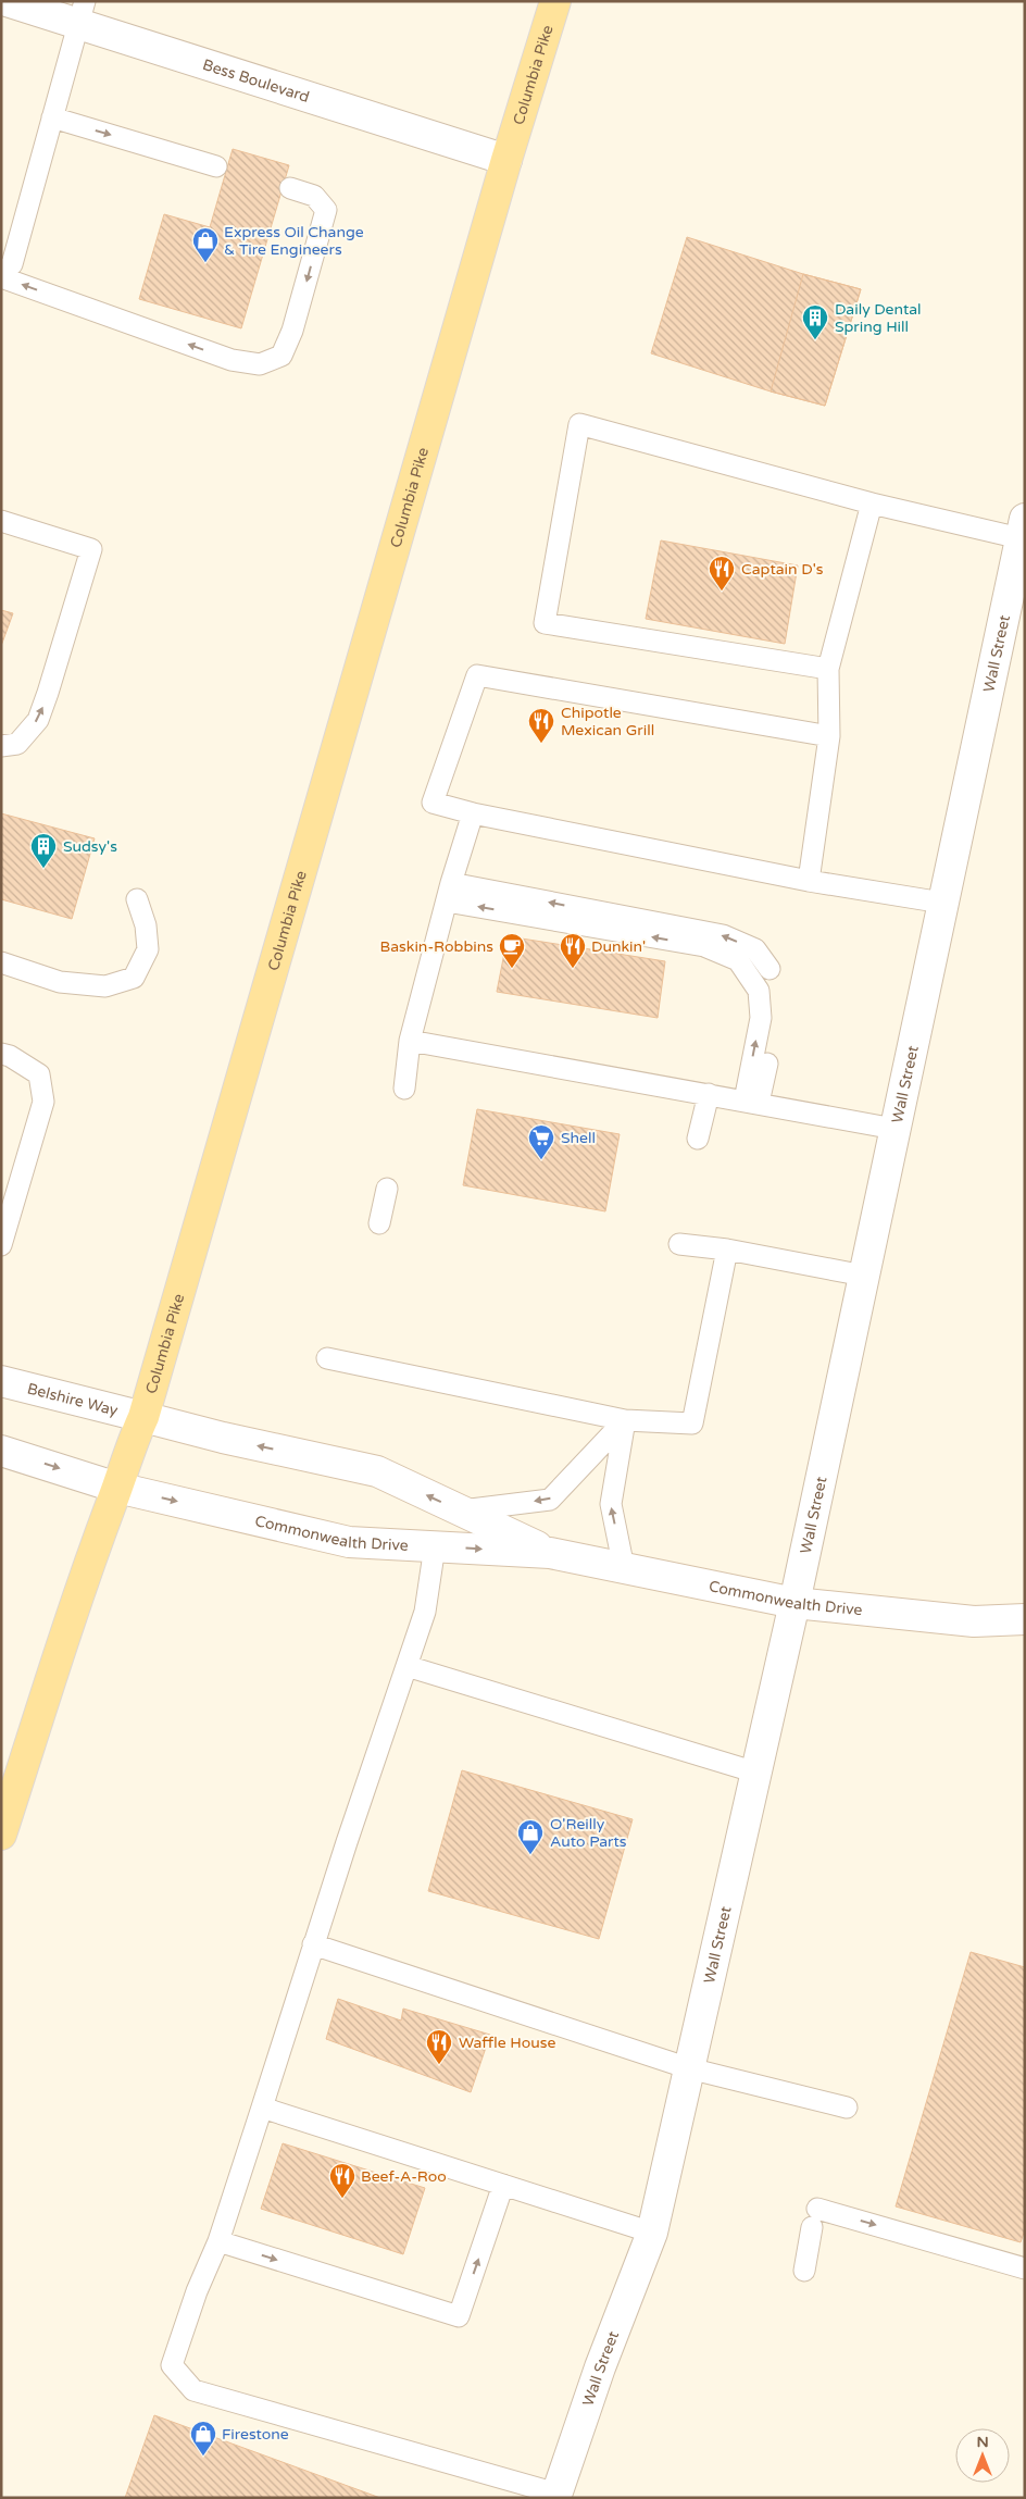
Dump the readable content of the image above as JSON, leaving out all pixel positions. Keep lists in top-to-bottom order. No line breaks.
{"streets":{"main road":["Columbia Pike"],"street":["Bess Boulevard","Wall Street","Belshire Way","Commonwealth Drive"]},"crossings":[["Columbia Pike","Bess Boulevard"],["Columbia Pike","Belshire Way"],["Columbia Pike","Commonwealth Drive"],["Wall Street","Commonwealth Drive"],["Belshire Way","Commonwealth Drive"]],"places":{"shop":["Express Oil Change & Tire Engineers","O'Reilly Auto Parts","Firestone"],"building":["Daily Dental Spring Hill","Sudsy's"],"restaurant":["Captain D's","Chipotle Mexican Grill","Dunkin'","Waffle House","Beef-A-Roo"],"cafe":["Baskin-Robbins"],"supermarket":["Shell"]},"north":"top"}
